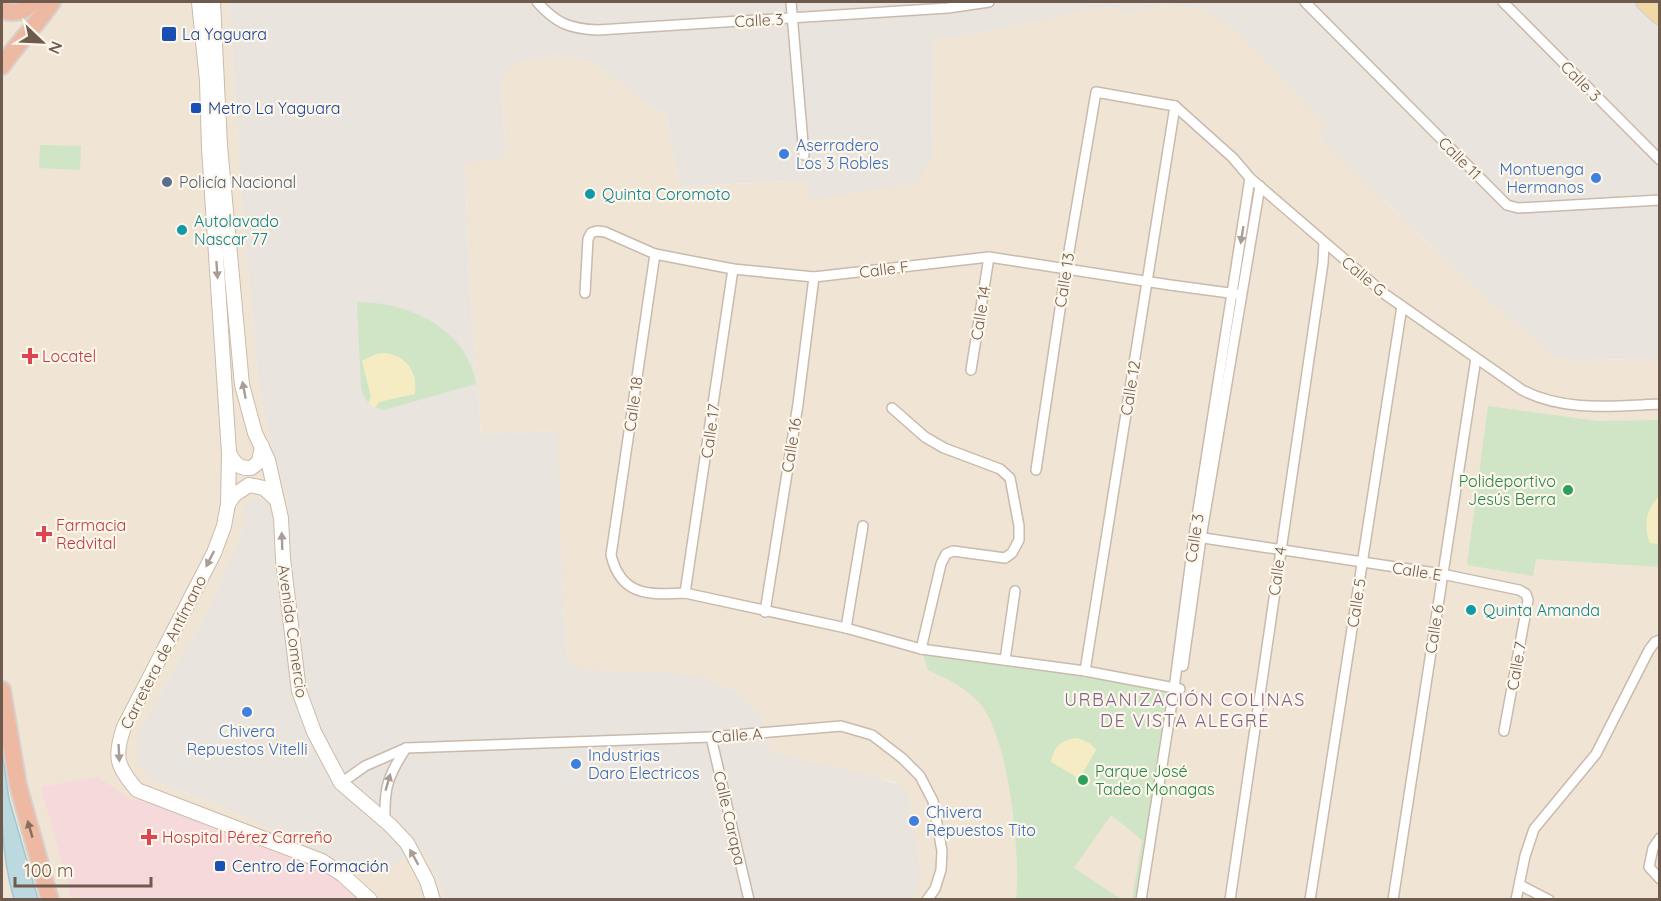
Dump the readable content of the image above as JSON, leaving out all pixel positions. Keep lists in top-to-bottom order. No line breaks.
{"streets":{"main road":["Avenida Comercio","Carretera de Antímano"],"street":["Calle 3","Calle 11","Calle F","Calle G","Calle 13","Calle 14","Calle 12","Calle 18","Calle 17","Calle 16","Calle 4","Calle E","Calle 5","Calle 6","Calle 7","Calle A","Calle Carapa"]},"crossings":[["Calle 3","Calle F"],["Calle 3","Calle G"],["Calle 3","Calle E"],["Calle F","Calle 13"],["Calle F","Calle 14"],["Calle F","Calle 12"],["Calle F","Calle 18"],["Calle F","Calle 17"],["Calle F","Calle 16"],["Calle G","Calle 13"],["Calle G","Calle 12"],["Calle G","Calle 4"],["Calle G","Calle 5"],["Calle G","Calle 6"],["Calle 13","Calle 12"],["Calle 18","Calle 17"],["Calle 4","Calle E"],["Calle E","Calle 5"],["Calle E","Calle 6"],["Calle E","Calle 7"],["Avenida Comercio","Carretera de Antímano"],["Calle A","Calle Carapa"]],"one_way":["Avenida Comercio","Carretera de Antímano"],"districts":["URBANIZACIÓN COLINAS DE VISTA ALEGRE"],"places":{"transit":["La Yaguara","Metro La Yaguara","Centro de Formación"],"other":["Aserradero Los 3 Robles","Montuenga Hermanos","Policía Nacional","Quinta Coromoto","Autolavado Nascar 77","Polideportivo Jesús Berra","Quinta Amanda","Chivera Repuestos Vitelli","Industrias Daro Electricos","Parque José Tadeo Monagas","Chivera Repuestos Tito"],"health":["Locatel","Farmacia Redvital","Hospital Pérez Carreño"]},"scale_bar":"100 m","north":"bottom right"}
